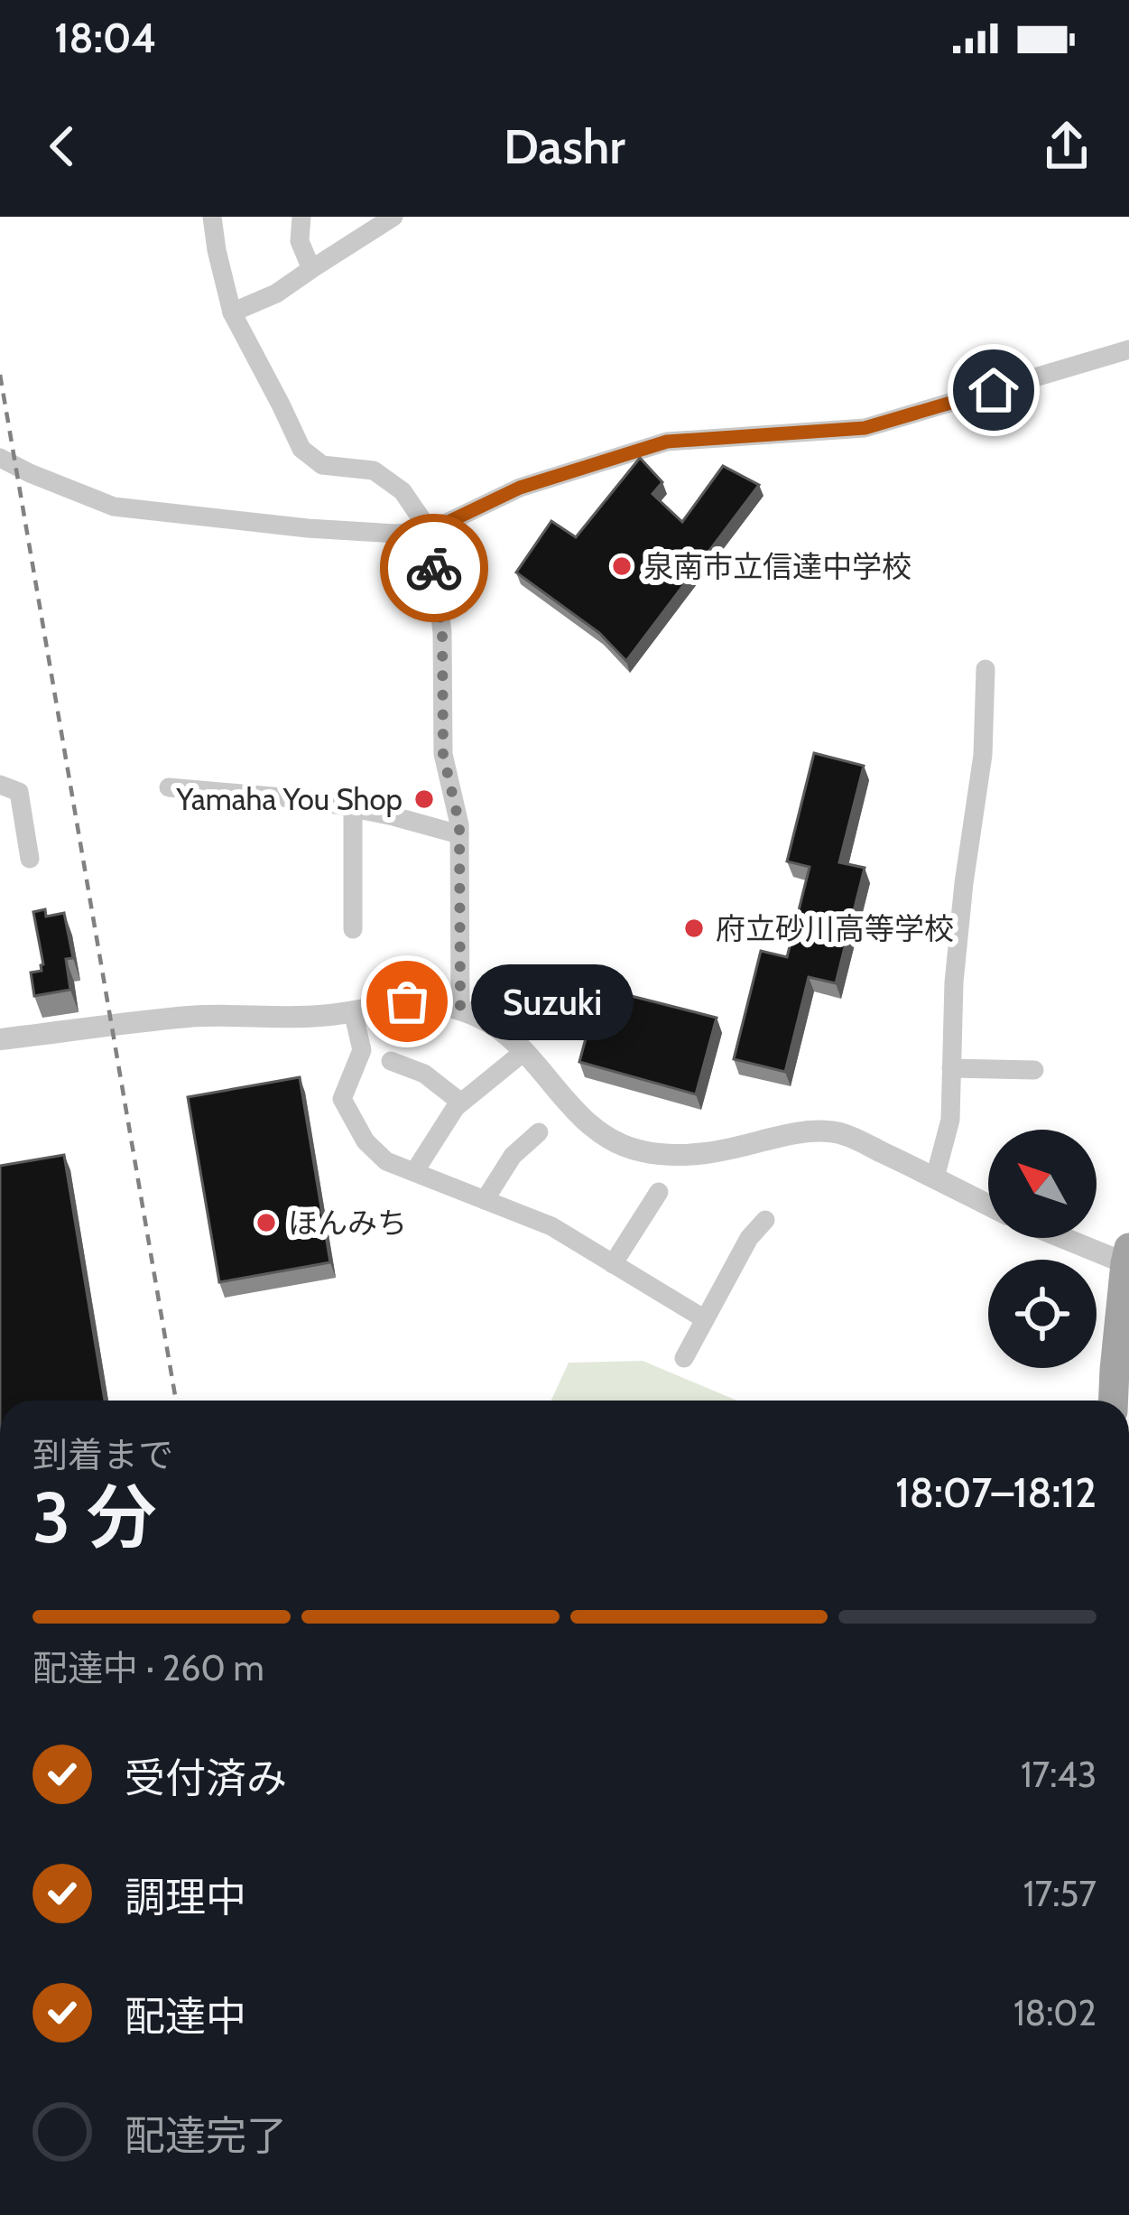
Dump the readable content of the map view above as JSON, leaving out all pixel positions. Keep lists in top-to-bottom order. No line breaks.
{"places":["泉南市立信達中学校","Yamaha You Shop","府立砂川高等学校","Suzuki","ほんみち"],"north":"top left","page":{"status":"18:04","header":"Dashr","bubble":"Suzuki","heading":["3 分","到着まで","18:07–18:12"],"bar":"配達中 · 260 m","list":[["受付済み","17:43"],["調理中","17:57"],["配達中","18:02"],"配達完了"]}}
